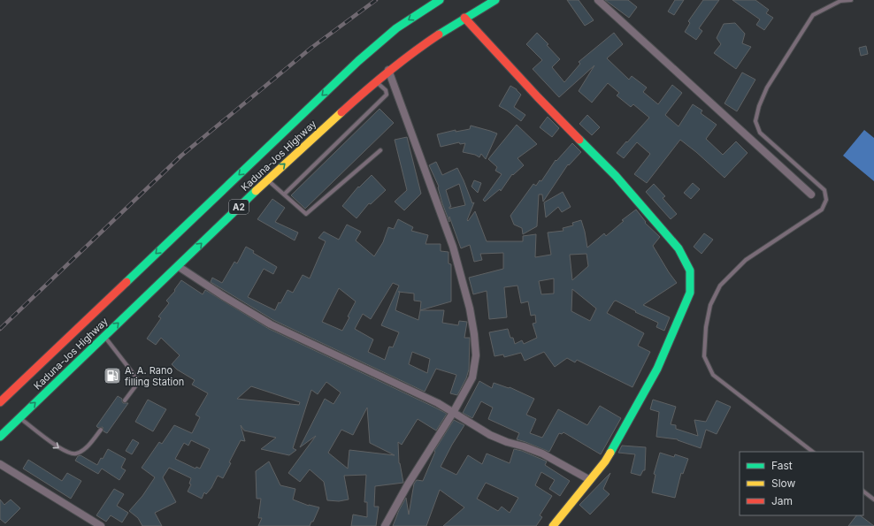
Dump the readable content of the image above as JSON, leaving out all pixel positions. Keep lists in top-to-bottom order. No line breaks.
{"streets":{"main road":["Kaduna-Jos Highway","A2"]},"places":{"fuel station":["A. A. Rano filling Station"]},"legend":["Fast","Slow","Jam"]}
